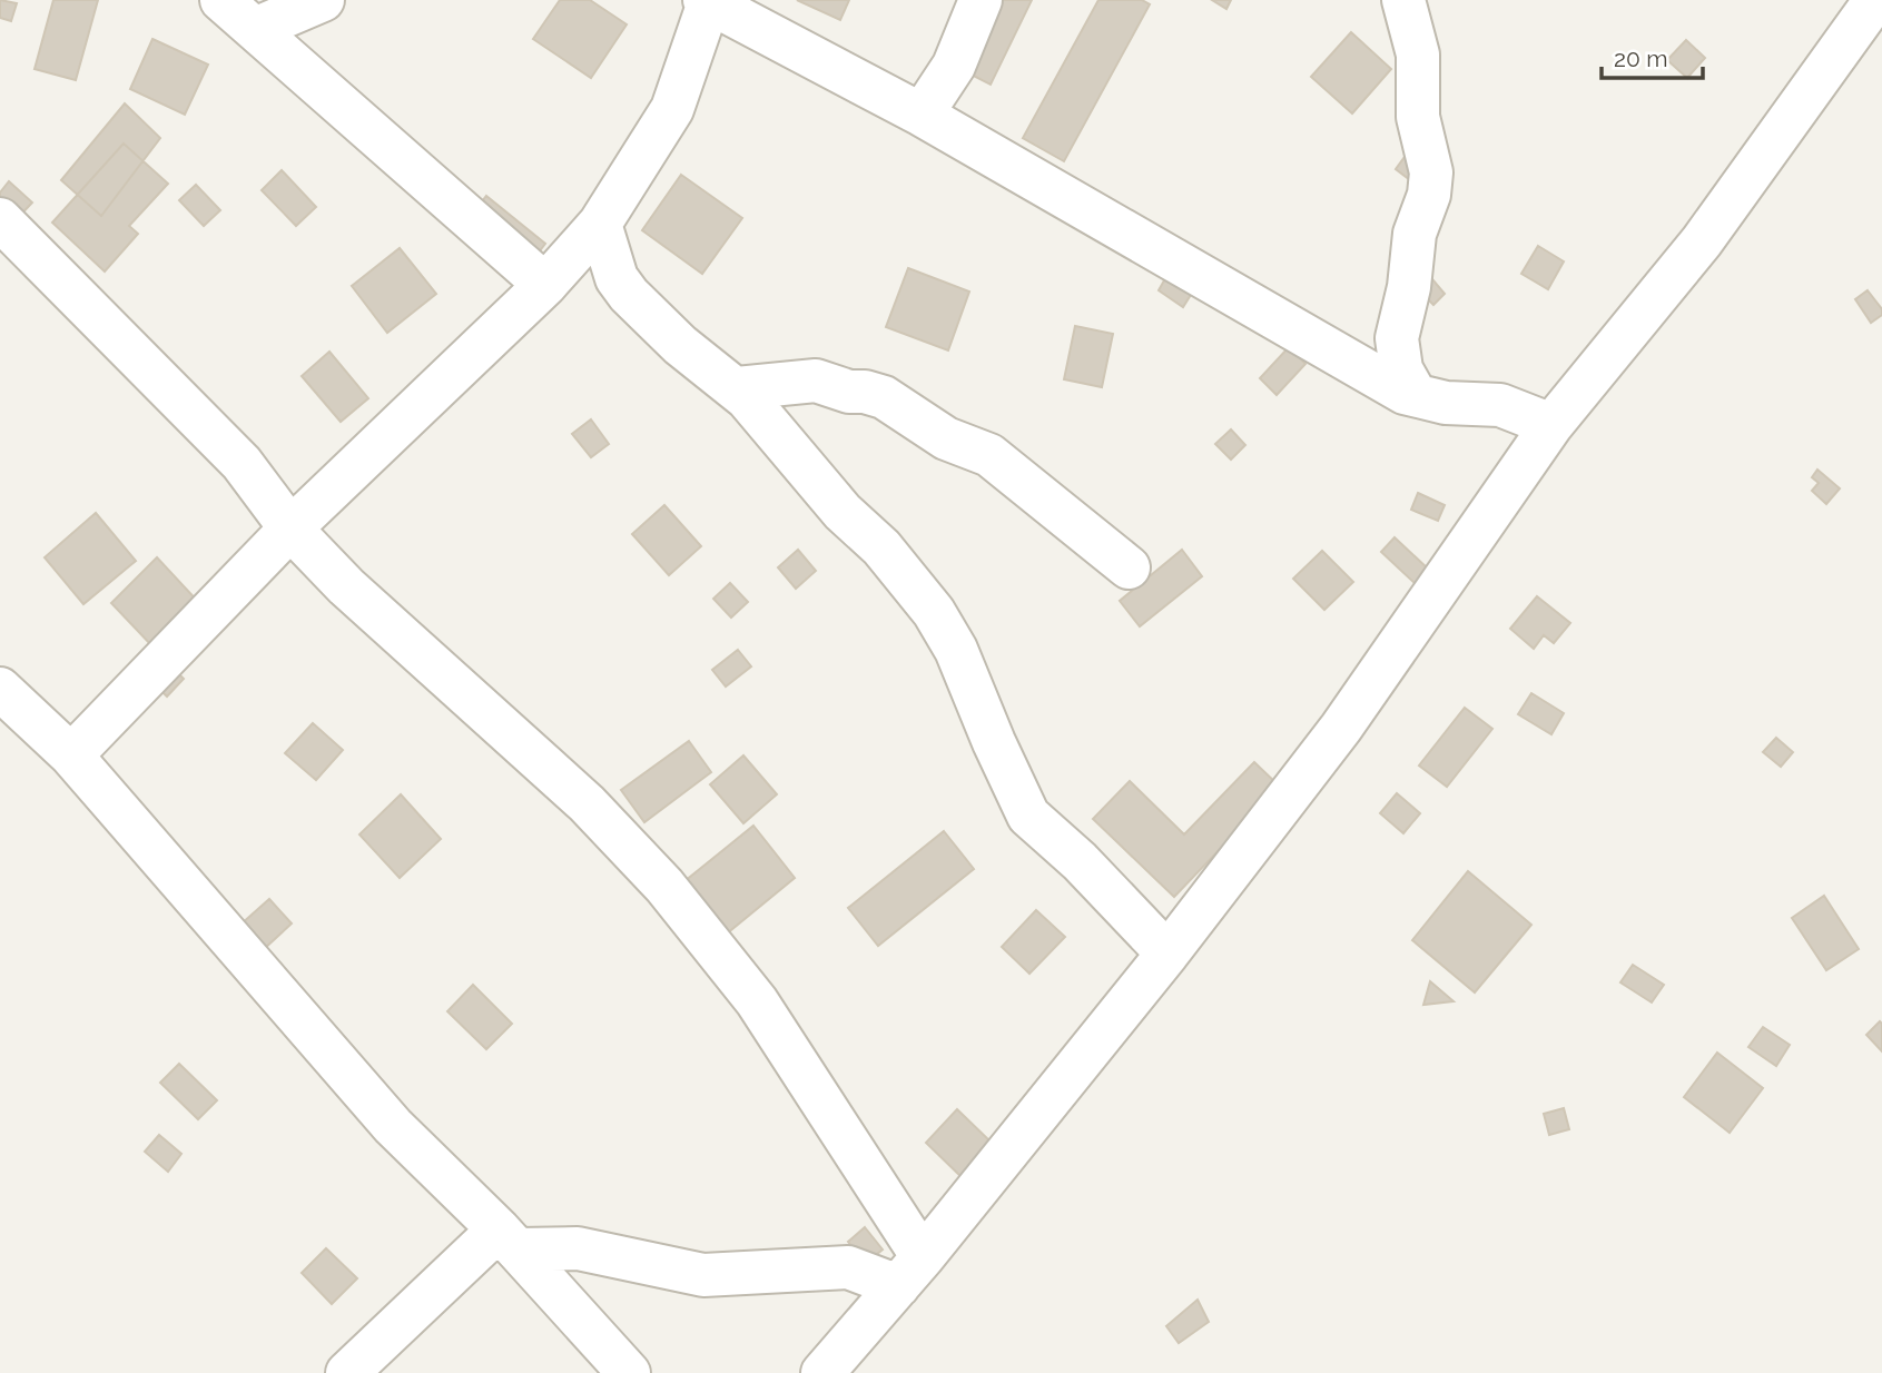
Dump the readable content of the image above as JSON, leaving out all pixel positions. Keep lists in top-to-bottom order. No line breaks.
{"scale_bar":"20 m"}
